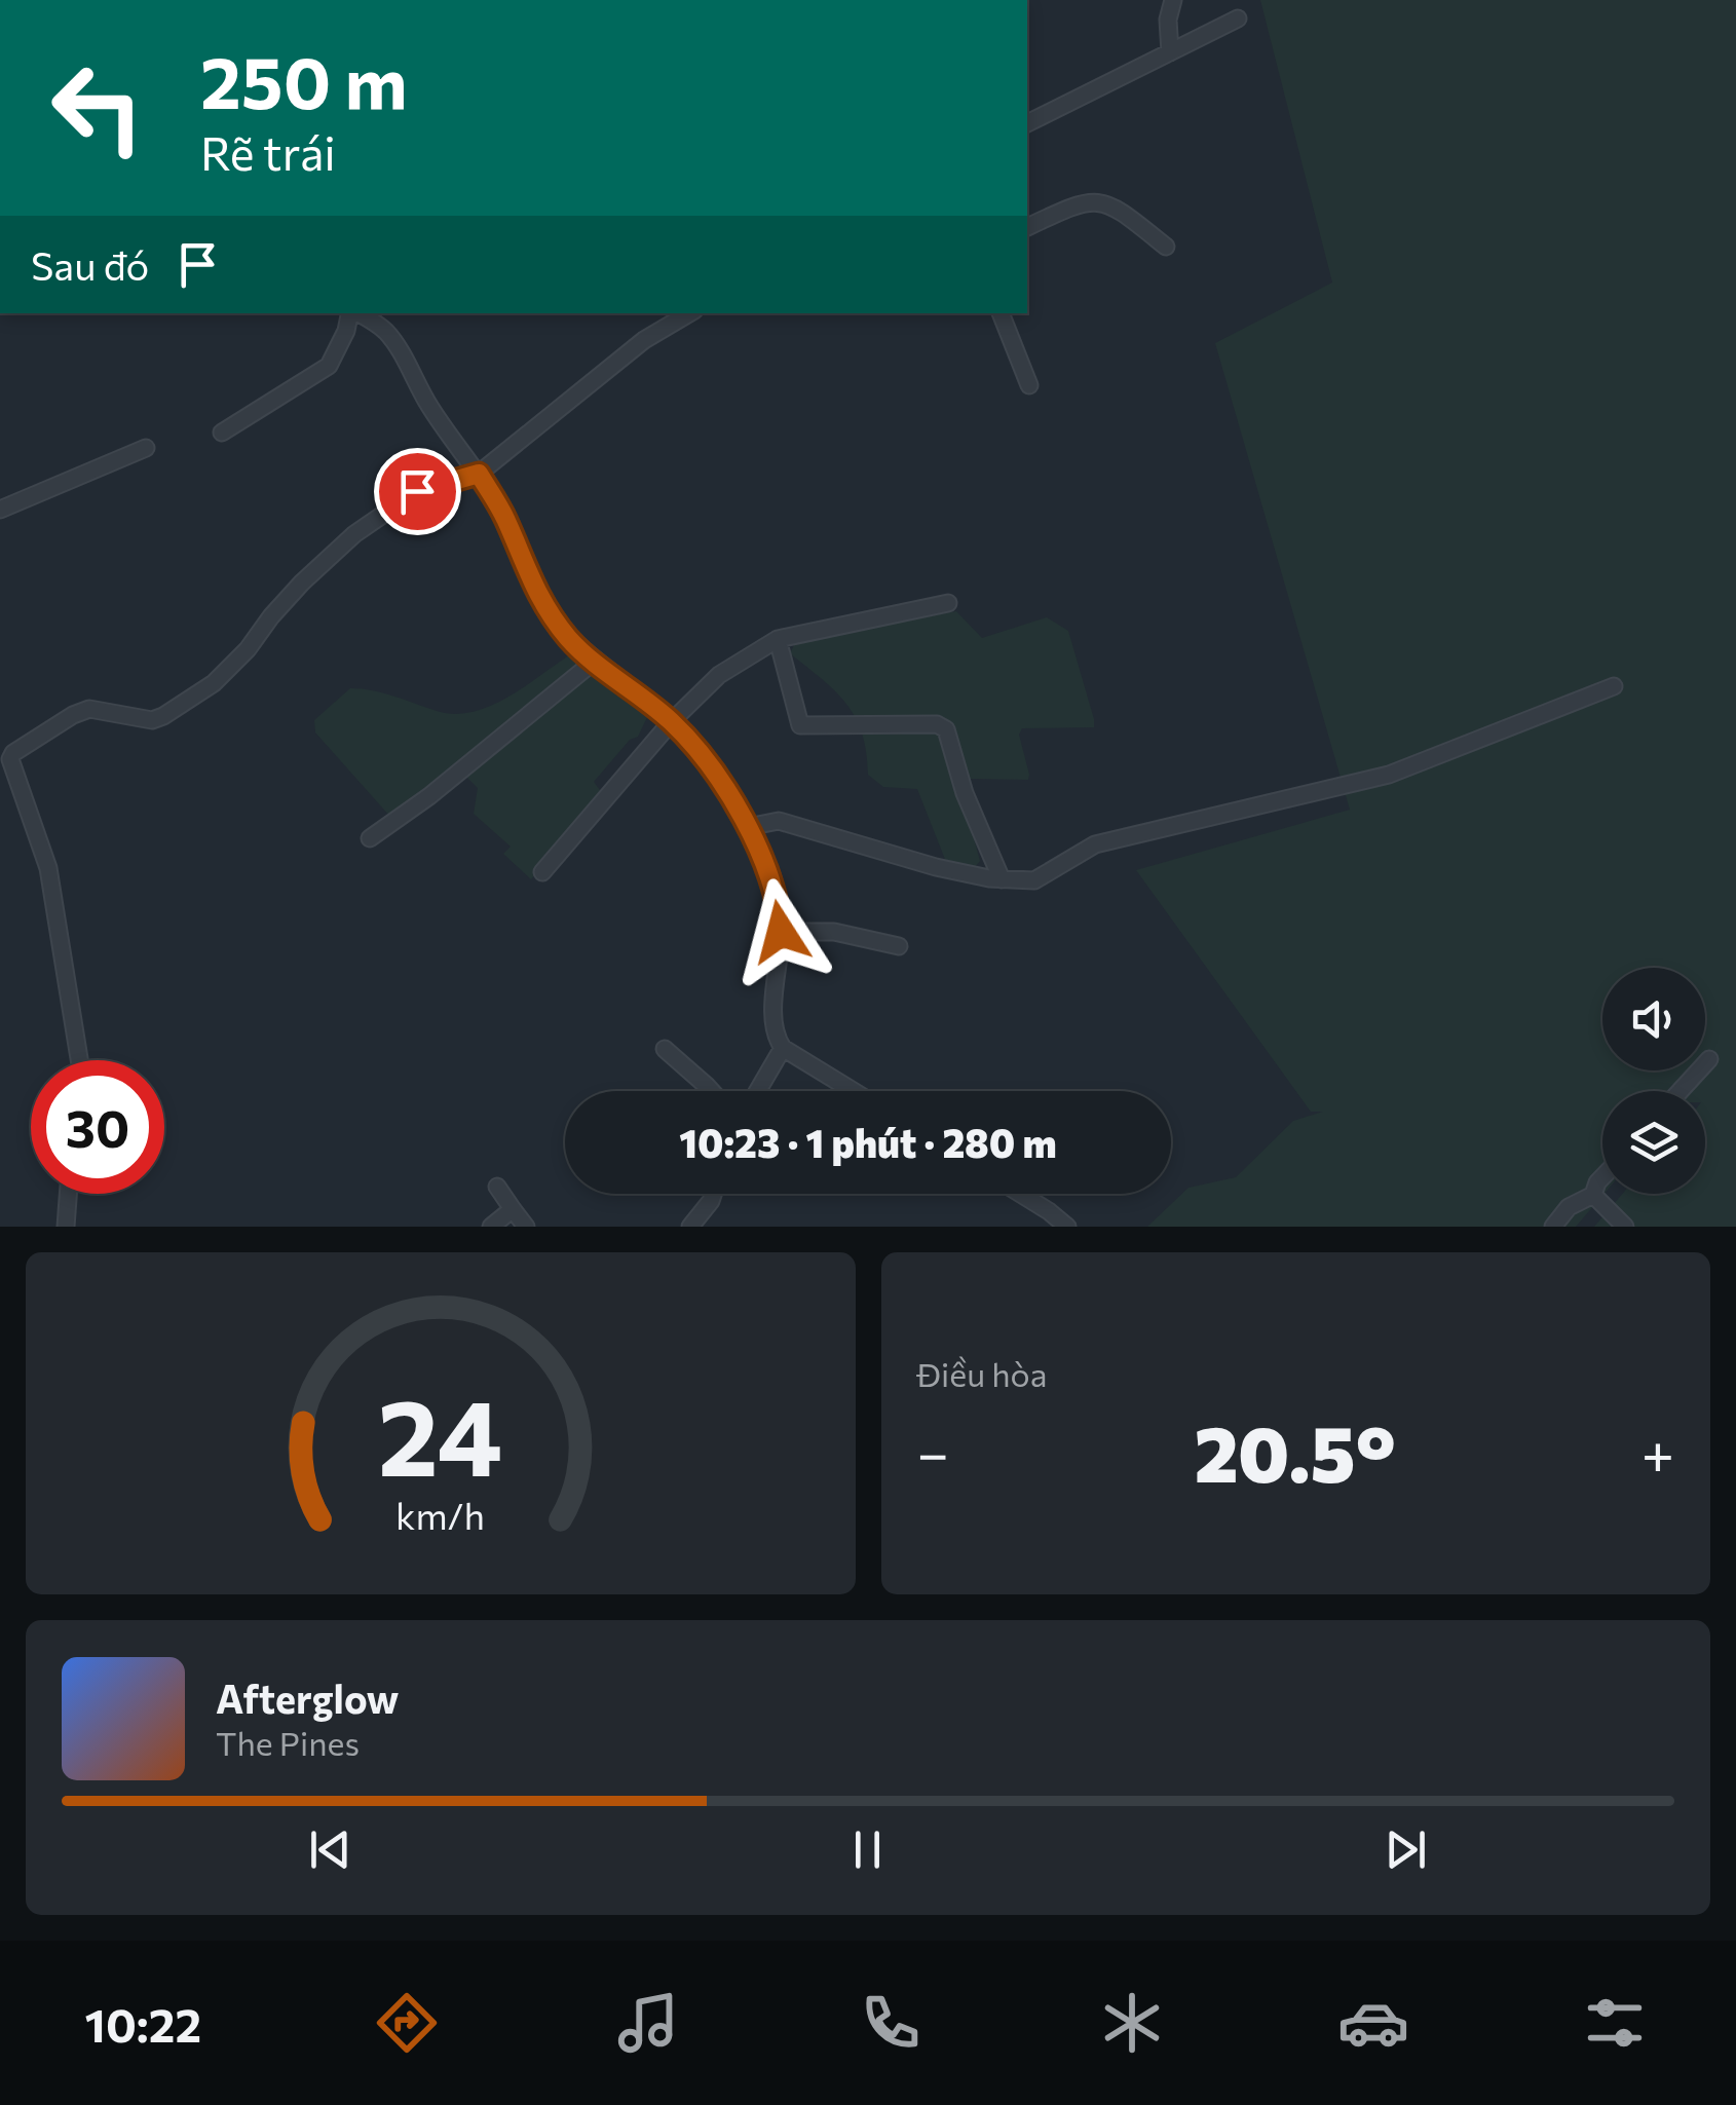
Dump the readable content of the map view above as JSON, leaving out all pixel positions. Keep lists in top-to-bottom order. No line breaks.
{"page":{"turn":["250 m","Rẽ trái"],"then":"Sau đó","limit":"30","trip":"10:23 · 1 phút · 280 m","tile":"Điều hòa","heat":["−","20.5°","+"],"song":["Afterglow","The Pines"],"tabs":"10:22","gauge":["24","km/h"]}}
